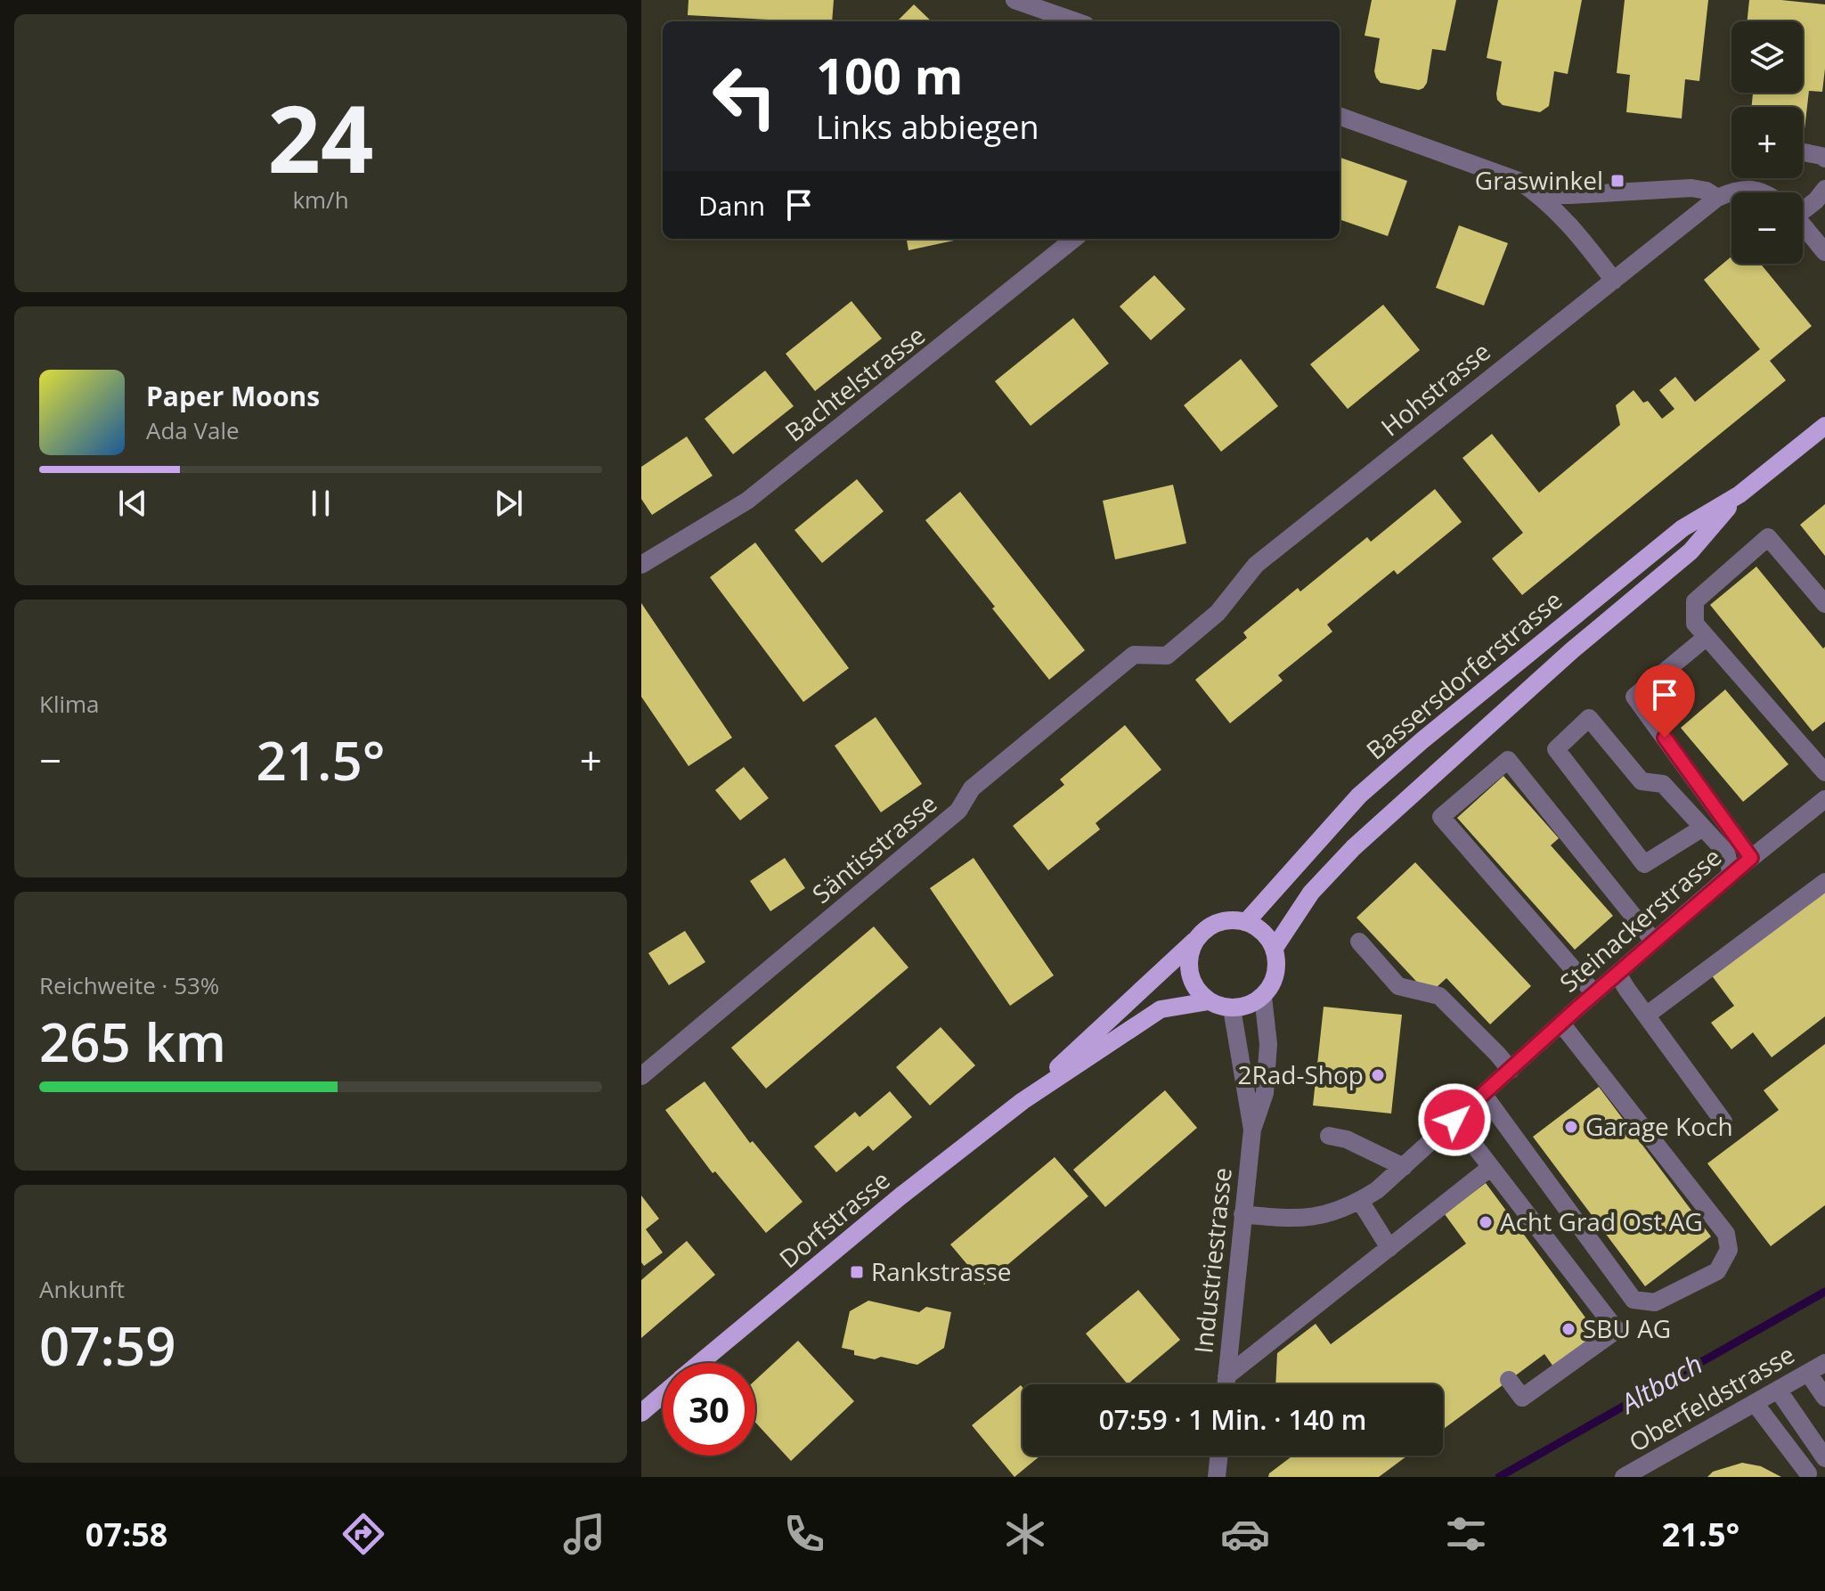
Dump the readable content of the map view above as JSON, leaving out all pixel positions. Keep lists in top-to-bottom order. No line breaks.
{"streets":{"main road":["Bassersdorferstrasse","Dorfstrasse"],"street":["Bachtelstrasse","Hohstrasse","Säntisstrasse","Steinackerstrasse","Industriestrasse","Oberfeldstrasse"]},"crossings":[["Hohstrasse","Säntisstrasse"],["Bassersdorferstrasse","Dorfstrasse"],["Bassersdorferstrasse","Industriestrasse"],["Steinackerstrasse","Industriestrasse"],["Dorfstrasse","Industriestrasse"]],"water":["Altbach"],"places":{"transit":["Graswinkel","Rankstrasse"],"other":["2Rad-Shop","Garage Koch","Acht Grad Ost AG","SBU AG"]},"page":{"tile":[["24","km/h"],"Klima",["Reichweite · 53%","265 km"],["Ankunft","07:59"]],"map_buttons":["+","−"],"turn":["100 m","Links abbiegen"],"then":"Dann","song":["Paper Moons","Ada Vale"],"heat":["−","21.5°","+"],"limit":"30","trip":"07:59 · 1 Min. · 140 m","tabs":["07:58","21.5°"]}}
